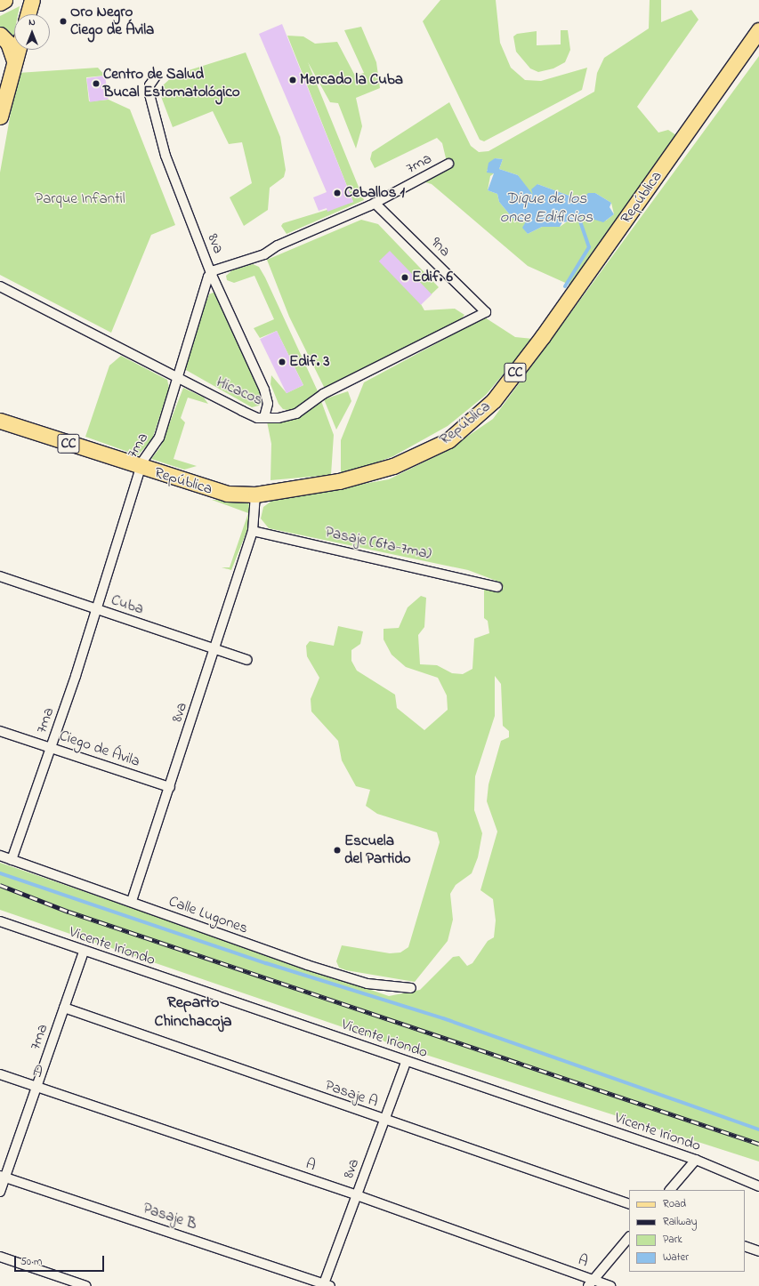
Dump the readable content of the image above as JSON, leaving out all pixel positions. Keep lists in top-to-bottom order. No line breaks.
{"streets":{"main road":["República","CC"],"street":["7ma","8va","9na","Hicacos","Pasaje (6ta-7ma)","Cuba","Ciego de Ávila","Calle Lugones","Vicente Iriondo","A","Pasaje A","Pasaje B"]},"crossings":[["7ma","República"],["7ma","8va"],["7ma","9na"],["7ma","Hicacos"],["7ma","Cuba"],["7ma","Ciego de Ávila"],["7ma","Calle Lugones"],["7ma","Vicente Iriondo"],["7ma","A"],["7ma","Pasaje A"],["7ma","Pasaje B"],["República","8va"],["8va","Hicacos"],["8va","Pasaje (6ta-7ma)"],["8va","Cuba"],["8va","Ciego de Ávila"],["8va","Calle Lugones"],["8va","Vicente Iriondo"],["8va","A"],["8va","Pasaje A"],["8va","Pasaje B"],["9na","Hicacos"]],"districts":["Reparto Chinchacoja"],"water":["Dique de los once Edificios"],"parks":["Parque Infantil"],"places":["Oro Negro Ciego de Ávila","Mercado la Cuba","Centro de Salud Bucal Estomatológico","Ceballos 1","Edif. 6","Edif. 3","Escuela del Partido"],"legend":["Road","Railway","Park","Water"],"scale_bar":"50 m","north":"top"}
